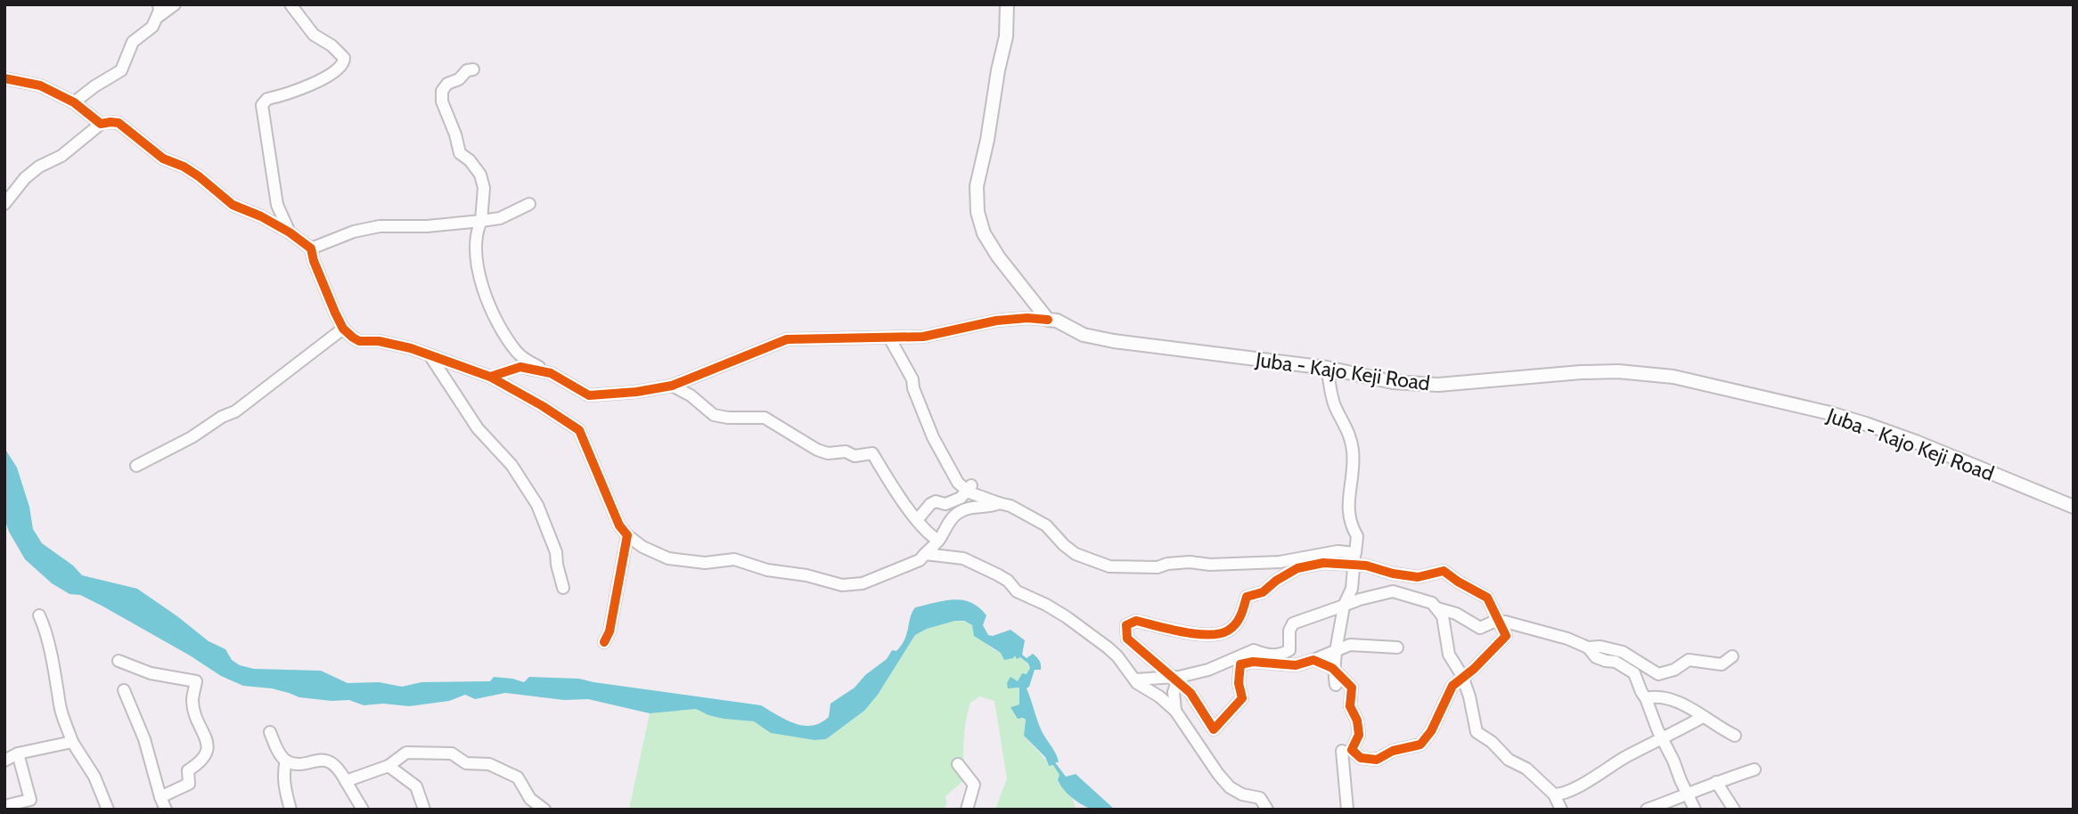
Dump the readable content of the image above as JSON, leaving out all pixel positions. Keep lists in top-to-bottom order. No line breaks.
{"streets":{"main road":["Juba - Kajo Keji Road"]}}
